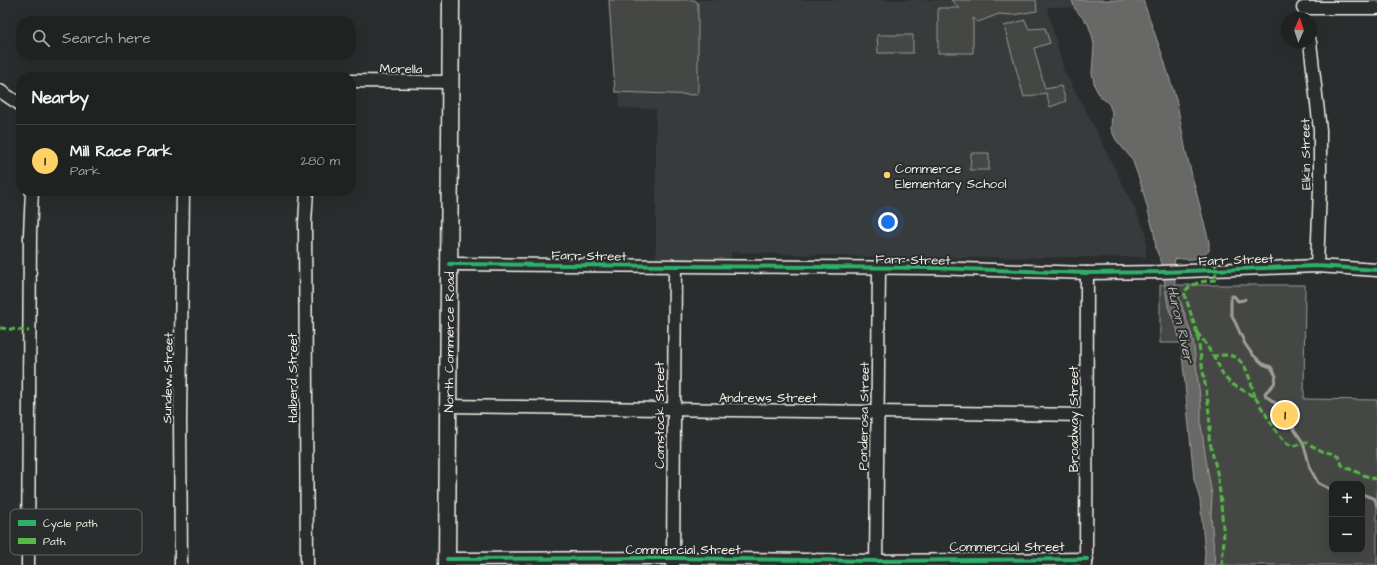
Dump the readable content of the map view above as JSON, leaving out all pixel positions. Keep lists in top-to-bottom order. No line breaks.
{"streets":{"main road":["North Commerce Road"],"street":["Morella","Elkin Street","Farr Street","Sundew Street","Halberd Street","Andrews Street","Comstock Street","Ponderosa Street","Broadway Street","Commercial Street"]},"crossings":[["Morella","North Commerce Road"],["Elkin Street","Farr Street"],["Farr Street","North Commerce Road"],["Farr Street","Comstock Street"],["Farr Street","Ponderosa Street"],["Farr Street","Broadway Street"],["North Commerce Road","Andrews Street"],["North Commerce Road","Commercial Street"],["Andrews Street","Comstock Street"],["Andrews Street","Ponderosa Street"],["Andrews Street","Broadway Street"],["Comstock Street","Commercial Street"],["Ponderosa Street","Commercial Street"],["Broadway Street","Commercial Street"]],"water":["Huron River"],"places":["Commerce Elementary School"],"legend":["Cycle path","Path"],"north":"top","page":{"search":"Search here","heading":"Nearby","list":[{"mark":"1","name":"Mill Race Park","note":"Park","value":"280 m"}],"pins":"1","map_buttons":["+","−"]}}
